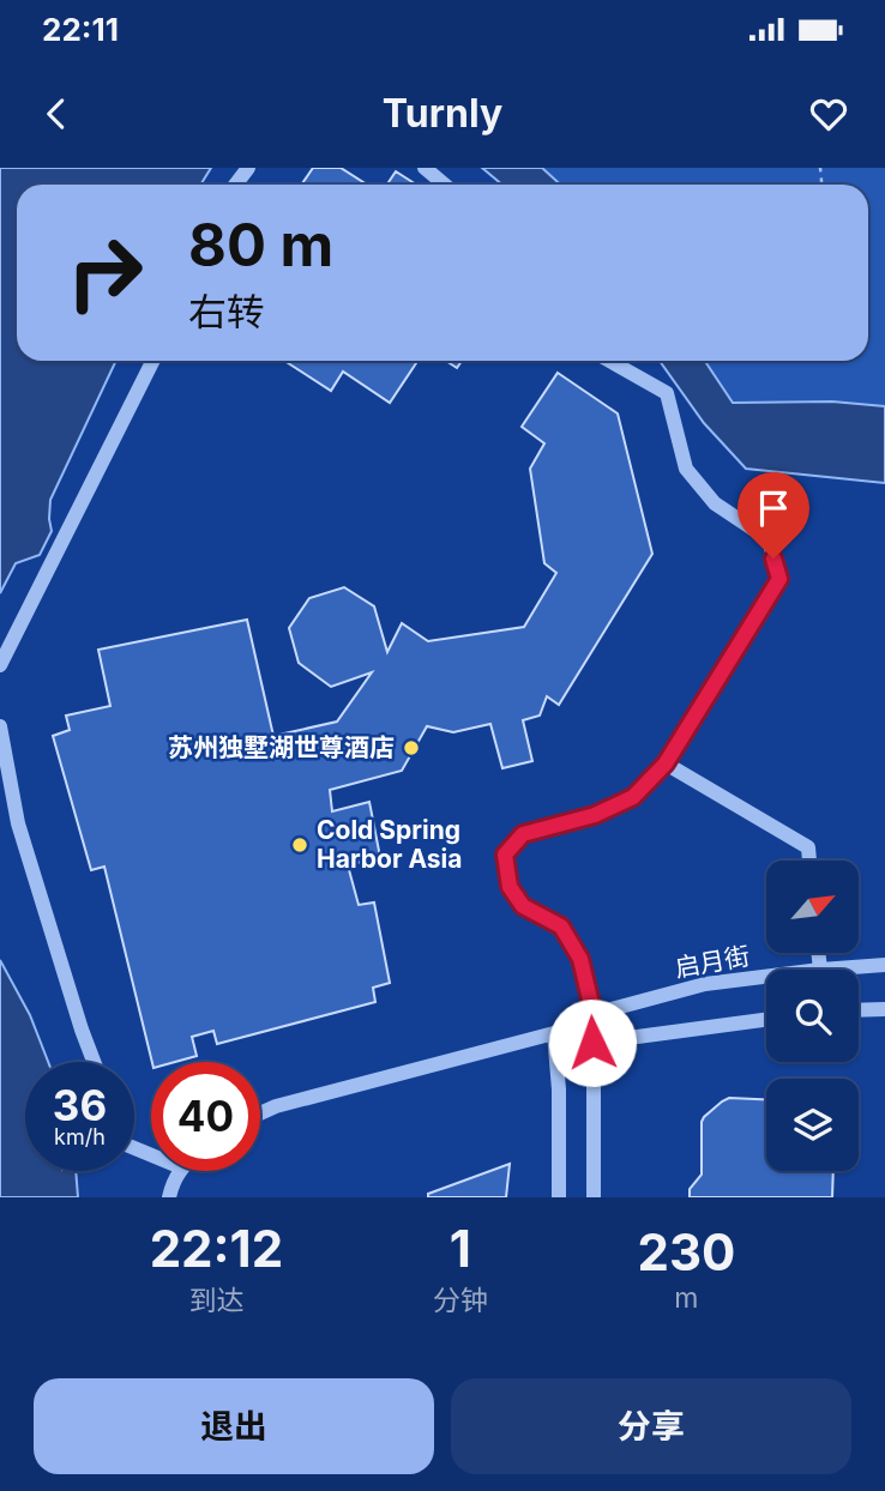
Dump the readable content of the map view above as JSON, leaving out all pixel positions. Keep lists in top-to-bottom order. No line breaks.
{"streets":{"street":["启月街"]},"places":["苏州独墅湖世尊酒店","Cold Spring Harbor Asia"],"north":"top right","page":{"status":"22:11","header":"Turnly","turn":["80 m","右转"],"speed":"36 km/h","limit":"40","eta":["22:12","到达","1","分钟","230","m"],"buttons":["退出","分享"]}}
